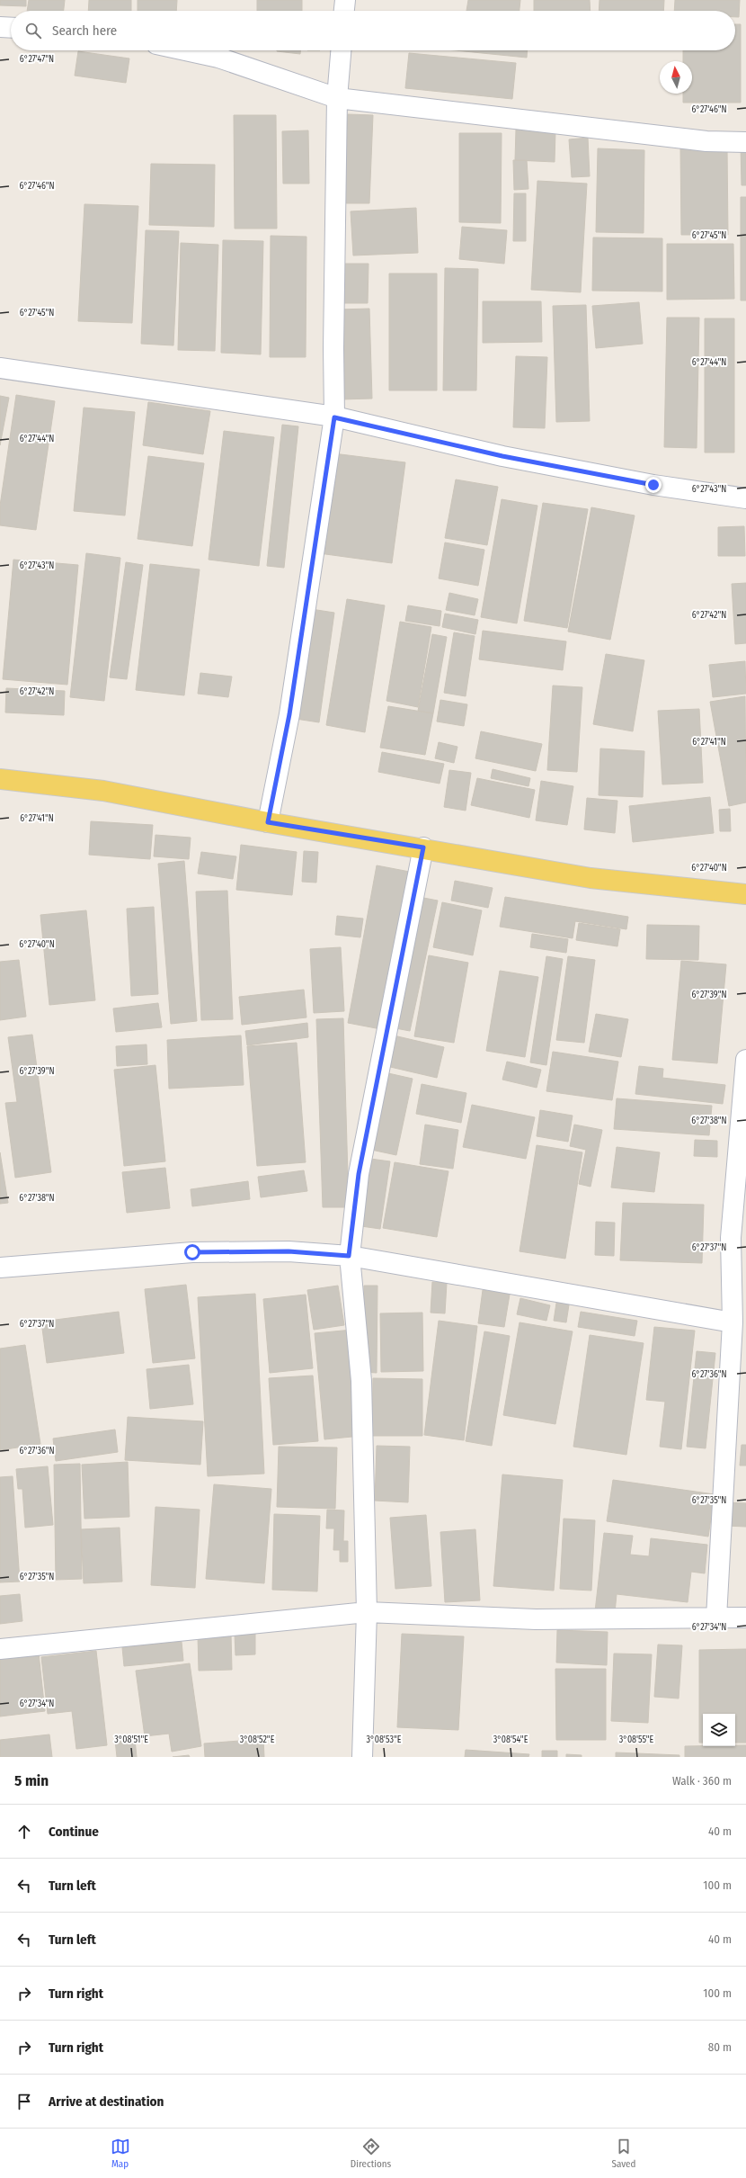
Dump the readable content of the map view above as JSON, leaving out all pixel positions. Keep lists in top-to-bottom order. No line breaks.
{"north":"top","page":{"search":"Search here","heading":["5 min","Walk · 360 m"],"list":[["Continue","40 m"],["Turn left","100 m"],["Turn left","40 m"],["Turn right","100 m"],["Turn right","80 m"],"Arrive at destination"],"nav":["Map","Directions","Saved"]},"coordinates":["6°27'47\"N","6°27'46\"N","6°27'45\"N","6°27'44\"N","6°27'43\"N","6°27'42\"N","6°27'41\"N","6°27'40\"N","6°27'39\"N","6°27'38\"N","6°27'37\"N","6°27'36\"N","6°27'35\"N","6°27'34\"N","3°08'51\"E","3°08'52\"E","3°08'53\"E","3°08'54\"E","3°08'55\"E"]}
